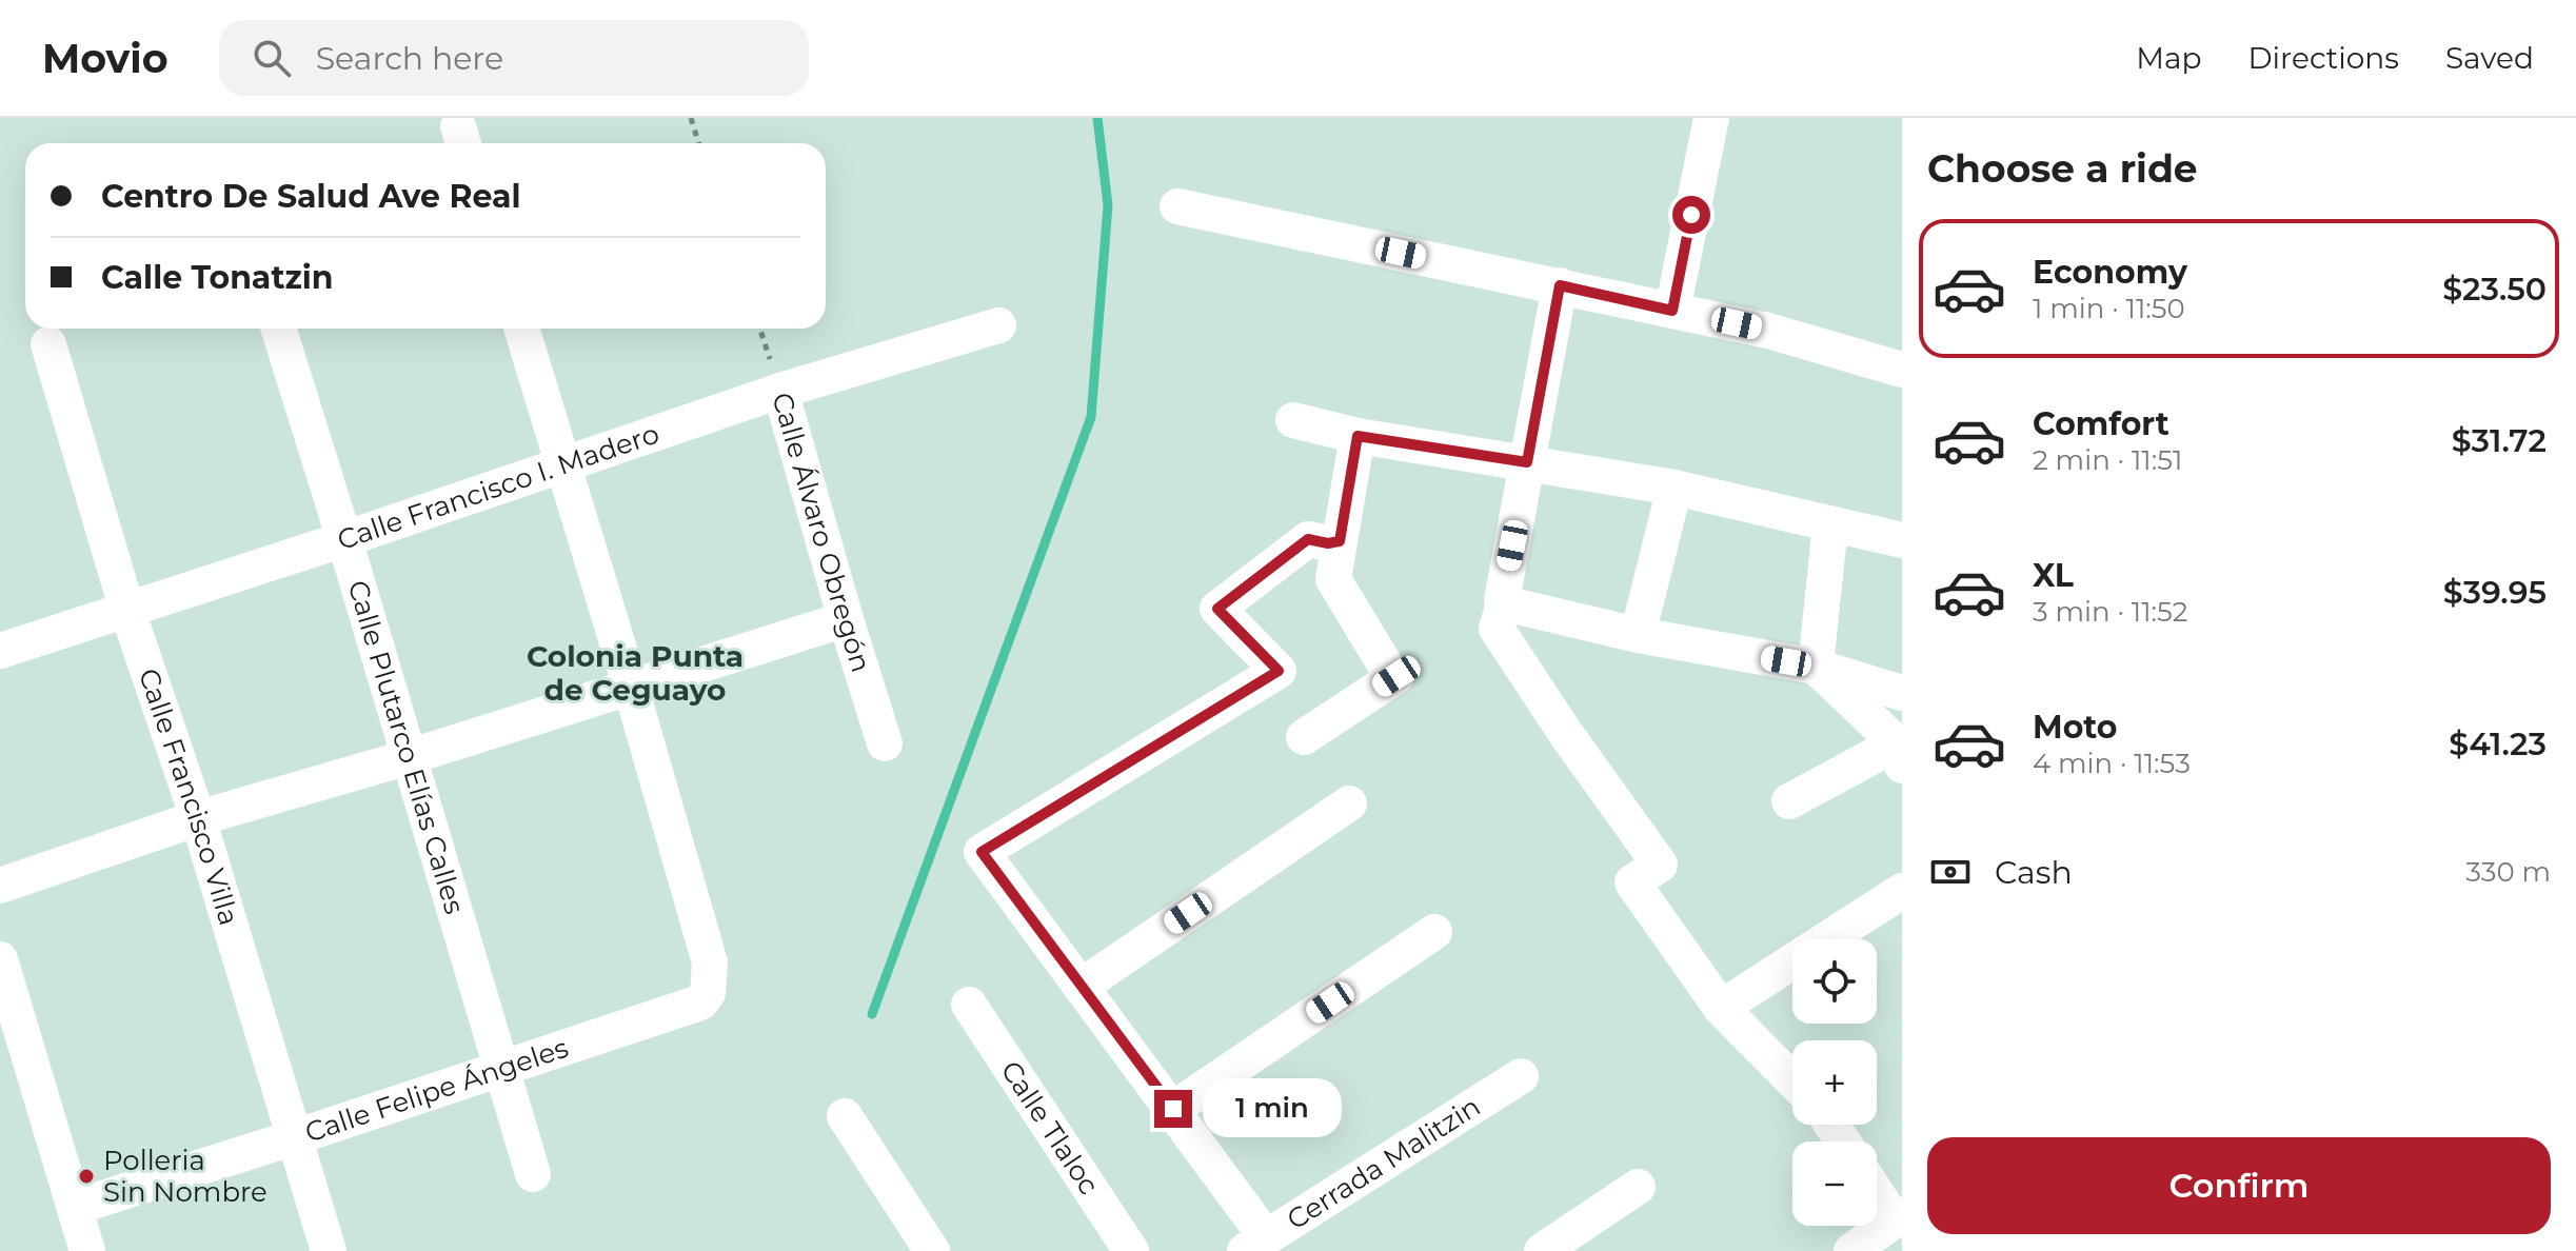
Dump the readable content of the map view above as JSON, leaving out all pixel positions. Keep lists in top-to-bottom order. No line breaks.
{"streets":{"street":["Calle Francisco I. Madero","Calle Álvaro Obregón","Calle Plutarco Elías Calles","Calle Francisco Villa","Calle Felipe Ángeles","Calle Tlaloc","Cerrada Malitzin"]},"crossings":[["Calle Francisco I. Madero","Calle Álvaro Obregón"],["Calle Francisco I. Madero","Calle Plutarco Elías Calles"],["Calle Francisco I. Madero","Calle Francisco Villa"],["Calle Plutarco Elías Calles","Calle Felipe Ángeles"],["Calle Francisco Villa","Calle Felipe Ángeles"]],"districts":["Colonia Punta de Ceguayo"],"places":["Polleria Sin Nombre"],"page":{"header":"Movio","search":"Search here","nav":["Map","Directions","Saved"],"heading":"Choose a ride","banner":["Centro De Salud Ave Real","Calle Tonatzin"],"list":[{"name":"Economy","note":"1 min · 11:50","value":"$23.50"},{"name":"Comfort","note":"2 min · 11:51","value":"$31.72"},{"name":"XL","note":"3 min · 11:52","value":"$39.95"},{"name":"Moto","note":"4 min · 11:53","value":"$41.23"}],"pay":["Cash","330 m"],"map_buttons":["+","−"],"bubble":"1 min","buttons":"Confirm"}}
